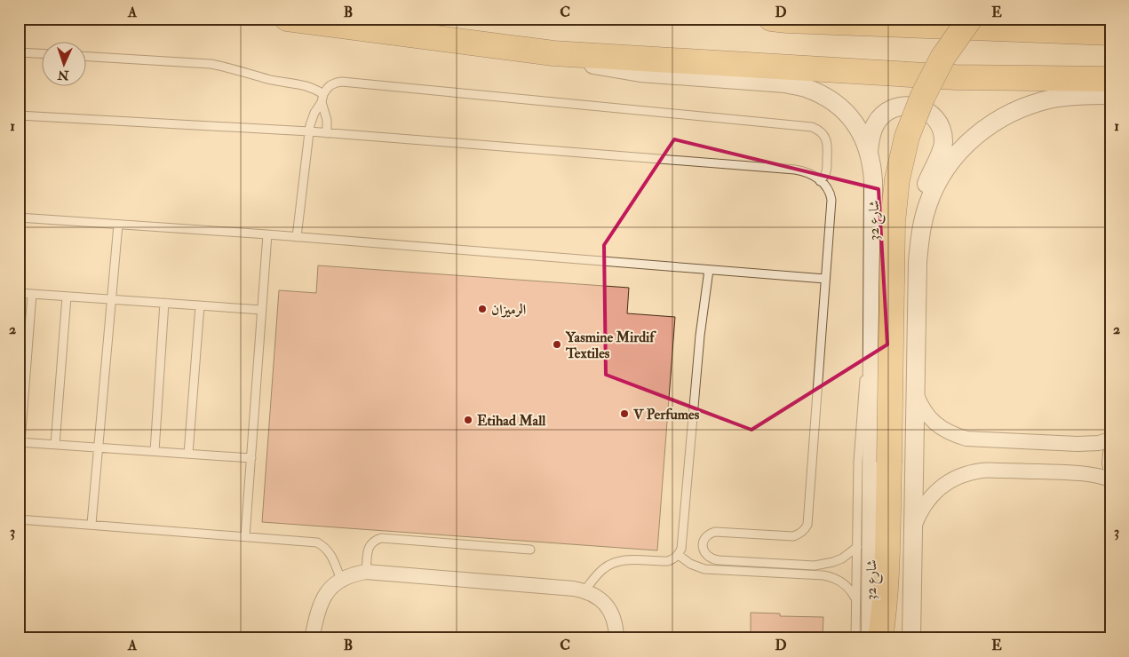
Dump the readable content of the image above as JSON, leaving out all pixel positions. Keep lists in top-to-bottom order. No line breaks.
{"streets":{"street":["شارع 32"]},"places":["الرميزان","Yasmine Mirdif Textiles","V Perfumes","Etihad Mall"],"north":"bottom","grid":{"columns":["A","B","C","D","E"],"rows":["1","2","3"]}}
